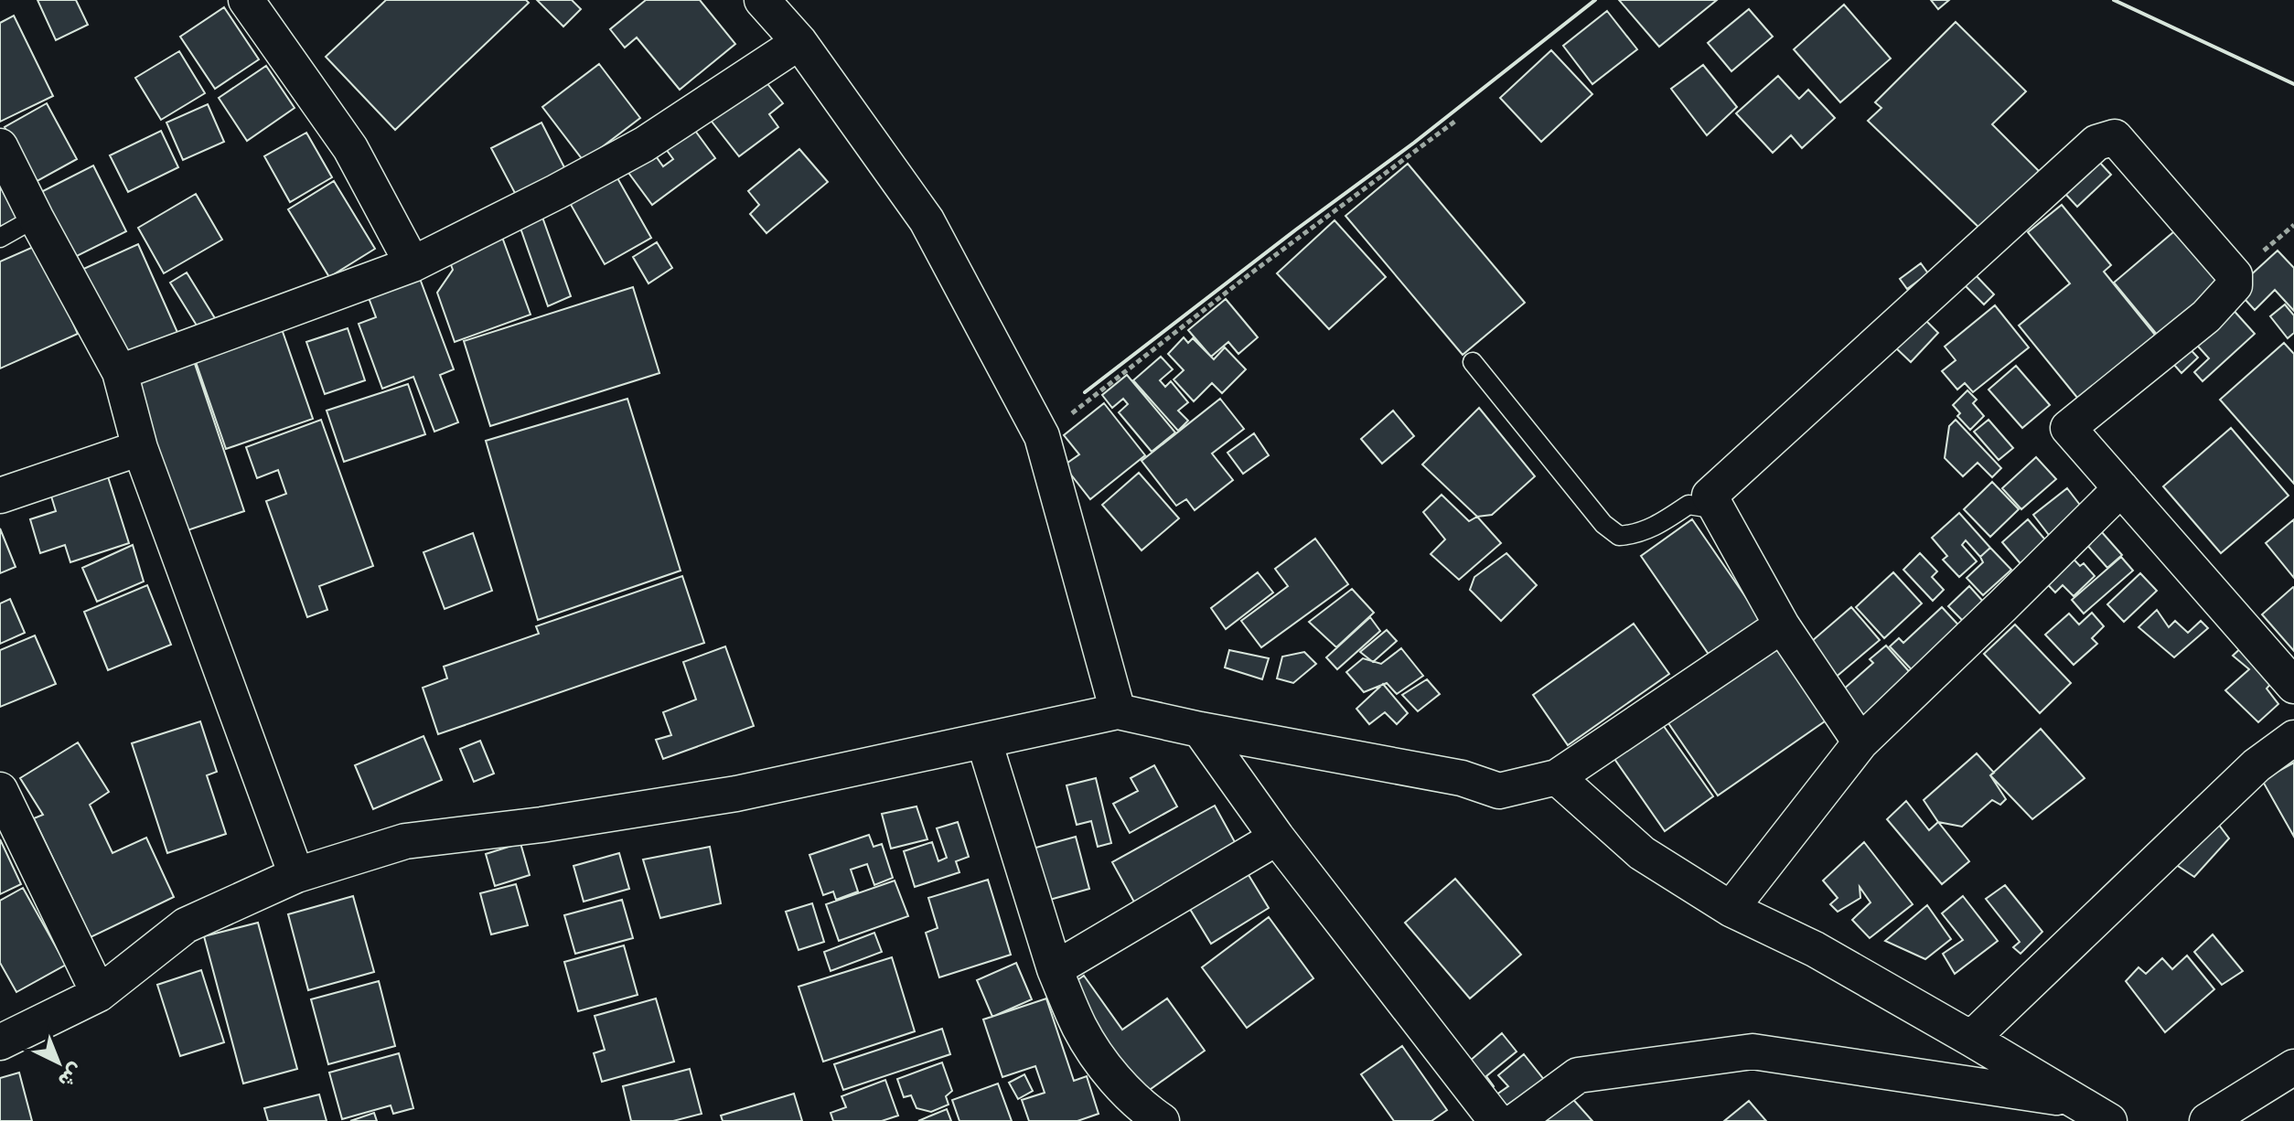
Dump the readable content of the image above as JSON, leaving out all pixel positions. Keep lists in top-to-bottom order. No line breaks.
{"north":"bottom right"}
